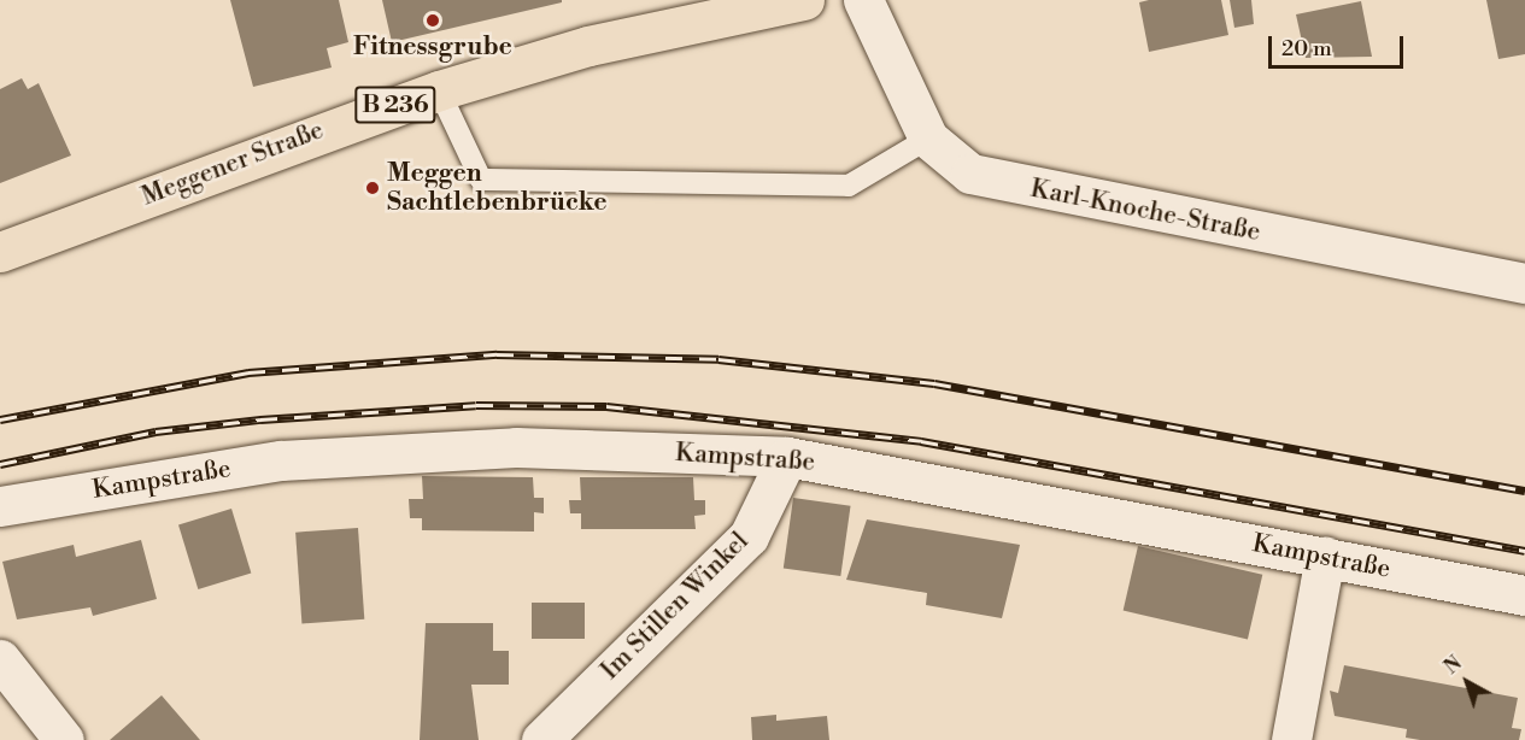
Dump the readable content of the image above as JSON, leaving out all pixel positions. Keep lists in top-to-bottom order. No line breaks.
{"streets":{"main road":["B 236","Meggener Straße"],"street":["Karl-Knoche-Straße","Kampstraße","Im Stillen Winkel"]},"crossings":[["Kampstraße","Im Stillen Winkel"]],"places":["Fitnessgrube","Meggen Sachtlebenbrücke"],"scale_bar":"20 m","north":"top left"}
